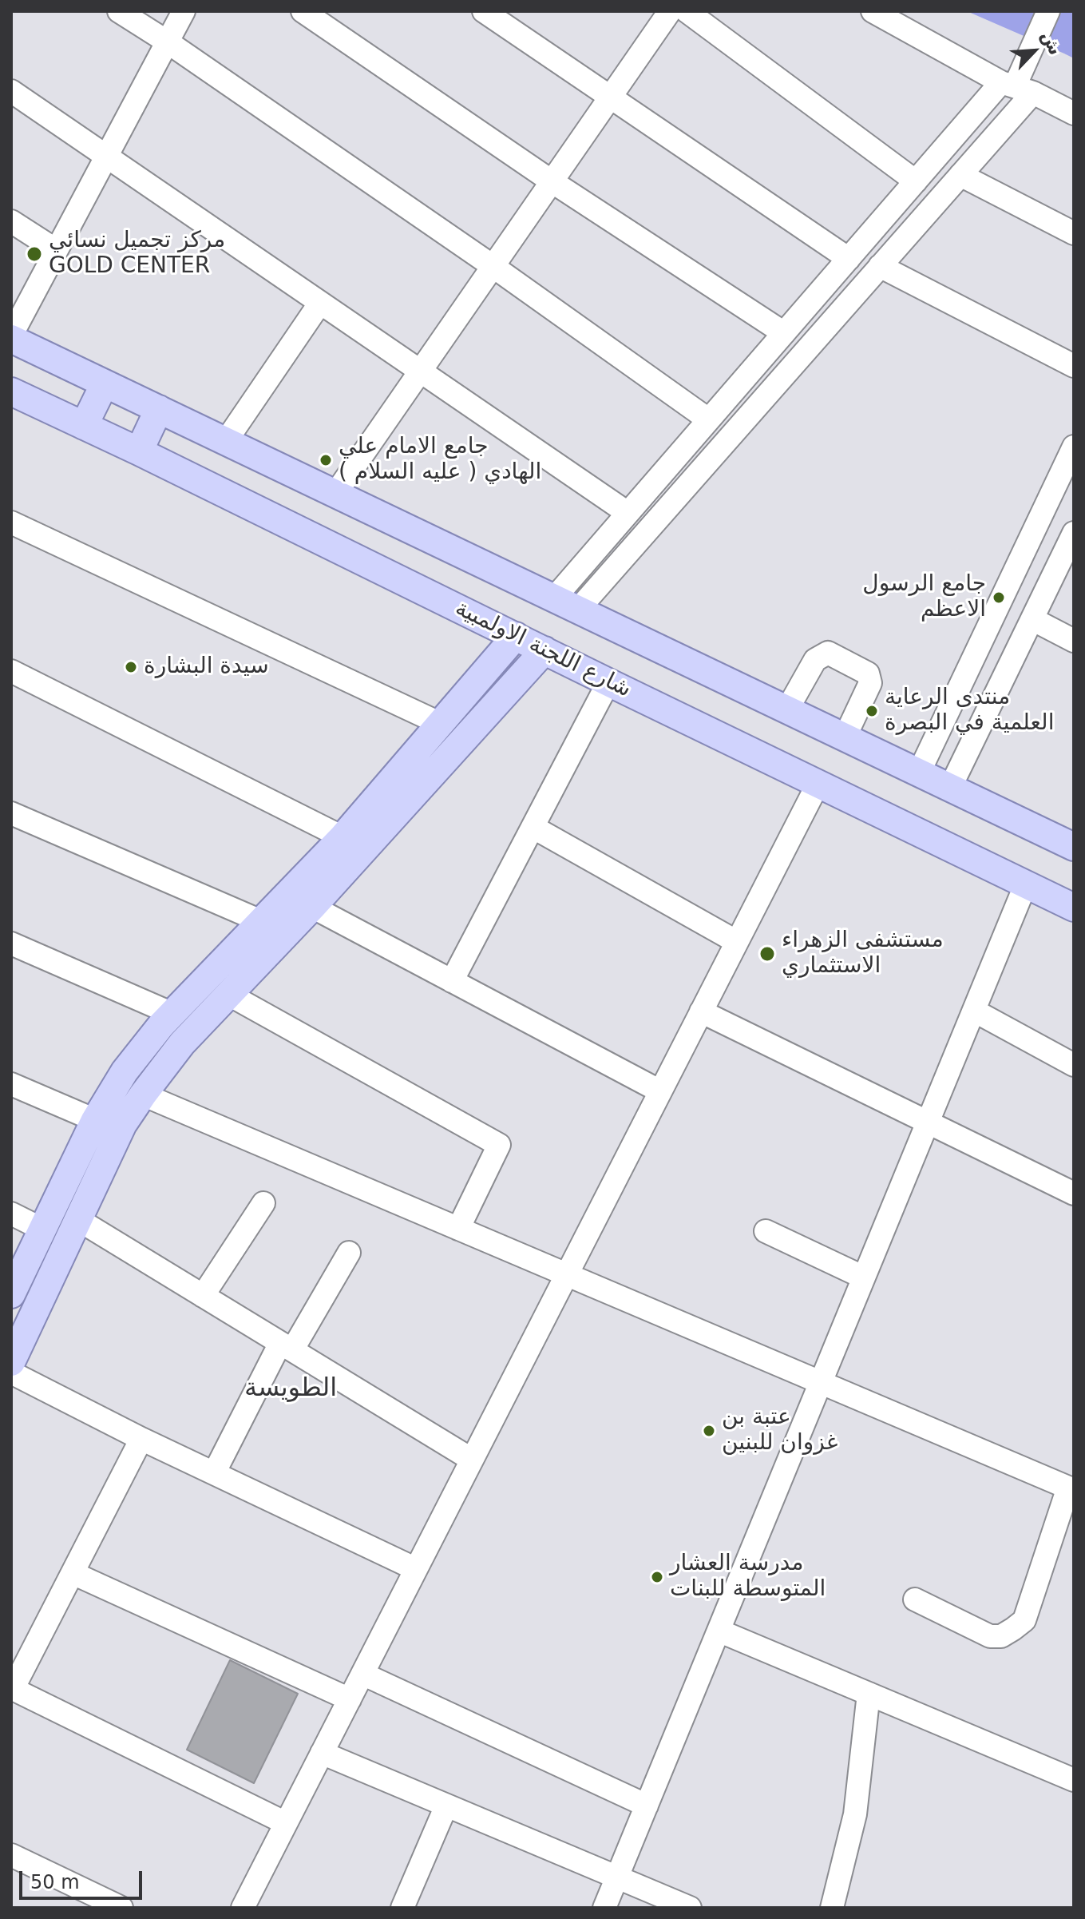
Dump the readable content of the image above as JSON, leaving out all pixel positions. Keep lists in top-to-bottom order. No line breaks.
{"streets":{"main road":["شارع اللجنة الاولمبية"]},"districts":["الطويسة"],"places":["مركز تجميل نسائي GOLD CENTER","جامع الامام علي الهادي ( عليه السلام )","جامع الرسول الاعظم","سيدة البشارة","منتدى الرعاية العلمية في البصرة","مستشفى الزهراء الاستثماري","عتبة بن غزوان للبنين","مدرسة العشار المتوسطة للبنات"],"scale_bar":"50 m","north":"top right"}
